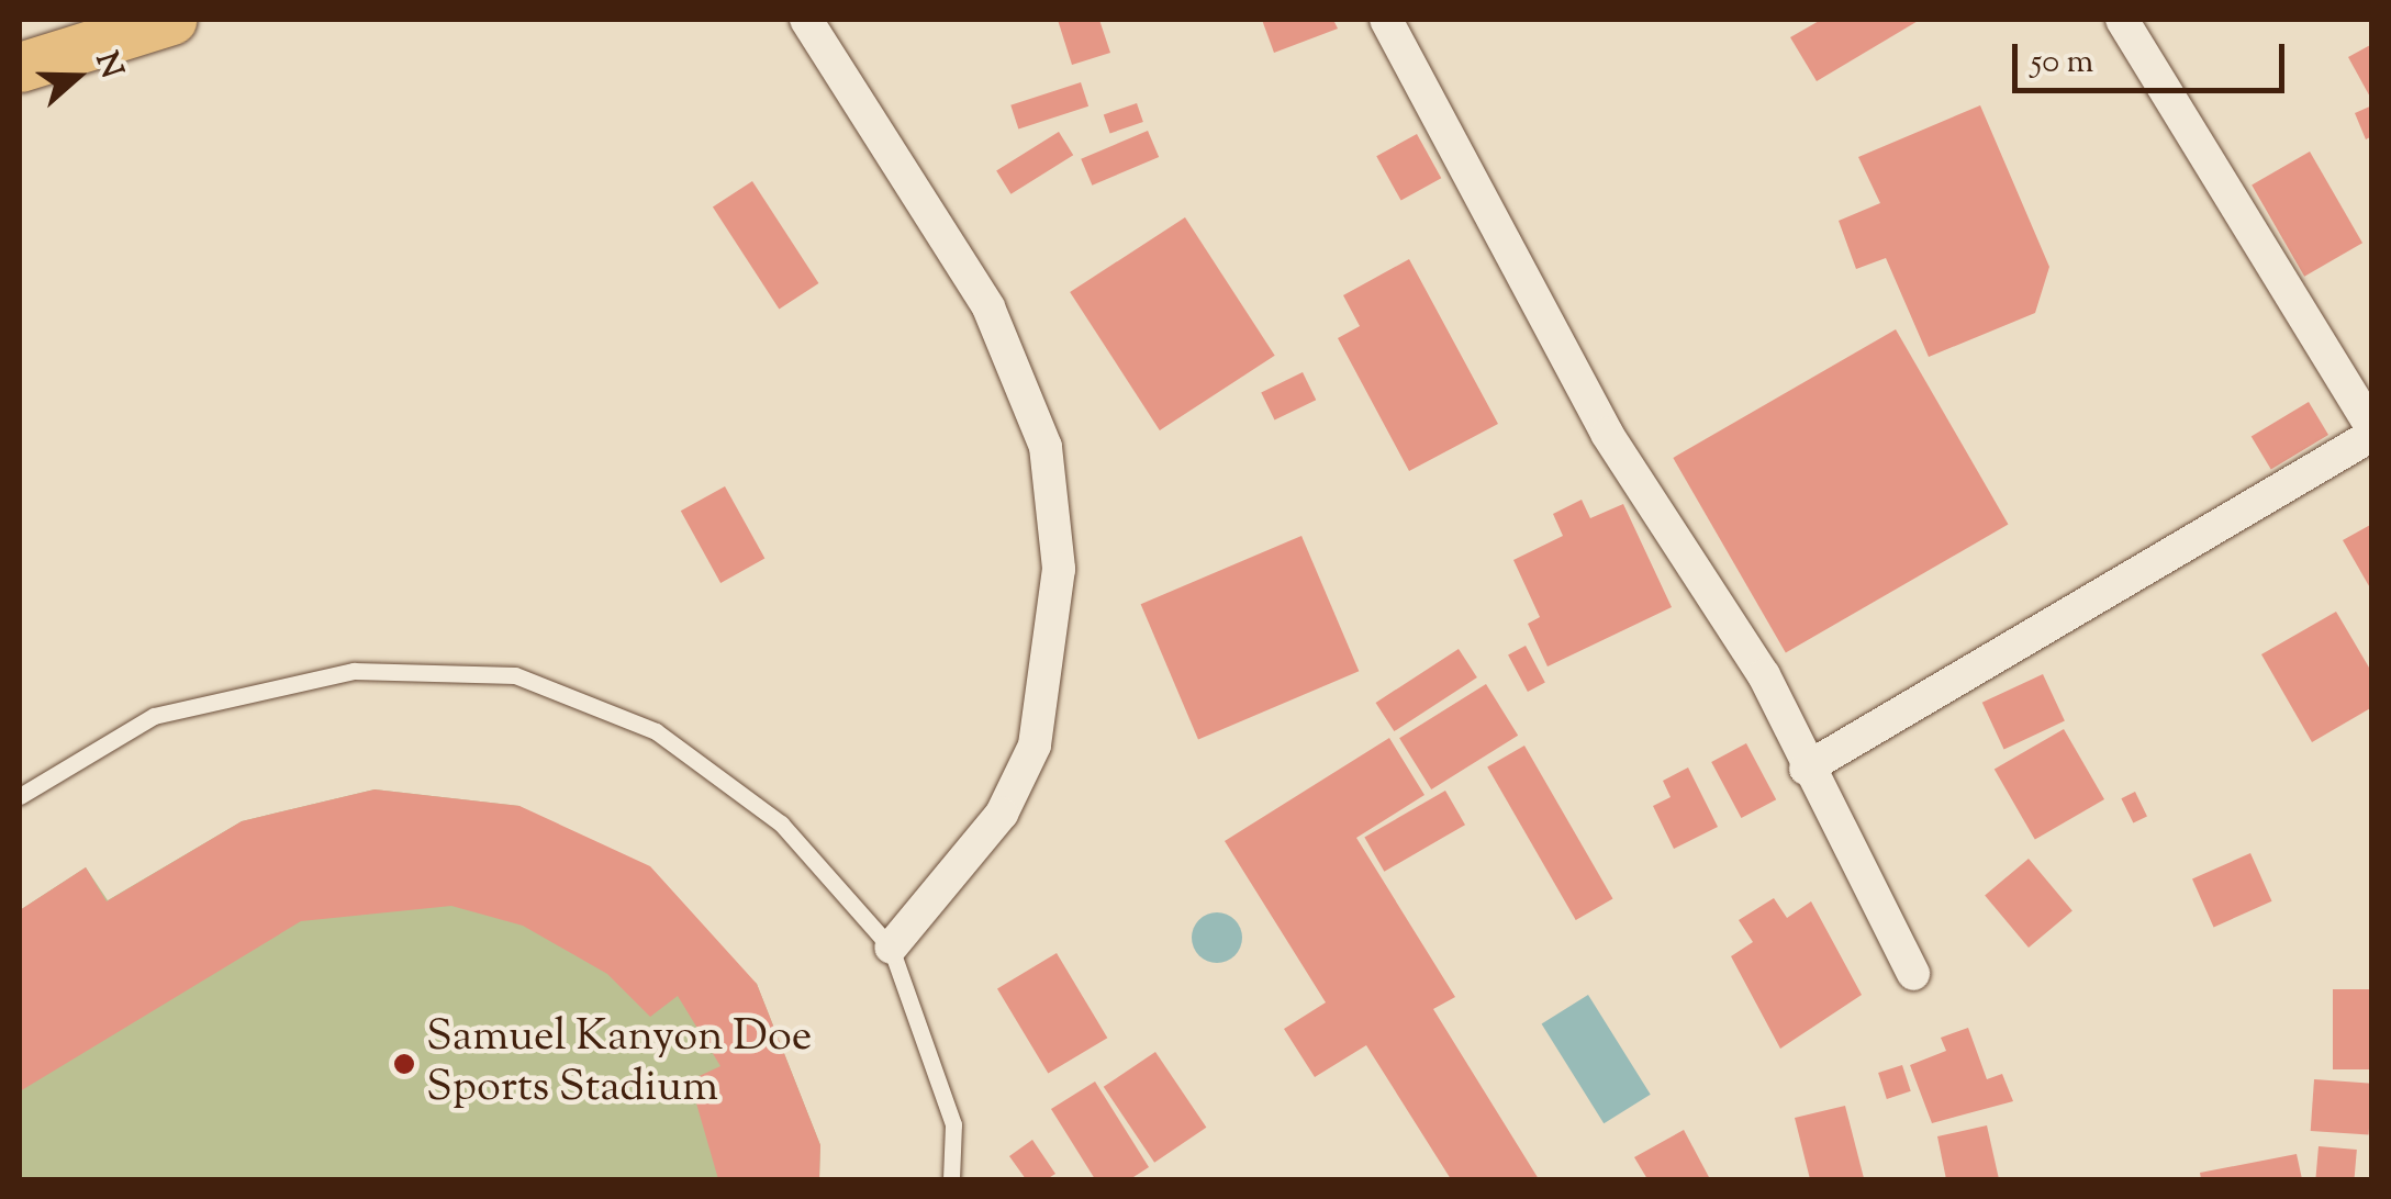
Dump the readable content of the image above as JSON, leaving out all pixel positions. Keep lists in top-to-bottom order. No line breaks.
{"places":["Samuel Kanyon Doe Sports Stadium"],"scale_bar":"50 m","north":"right"}
